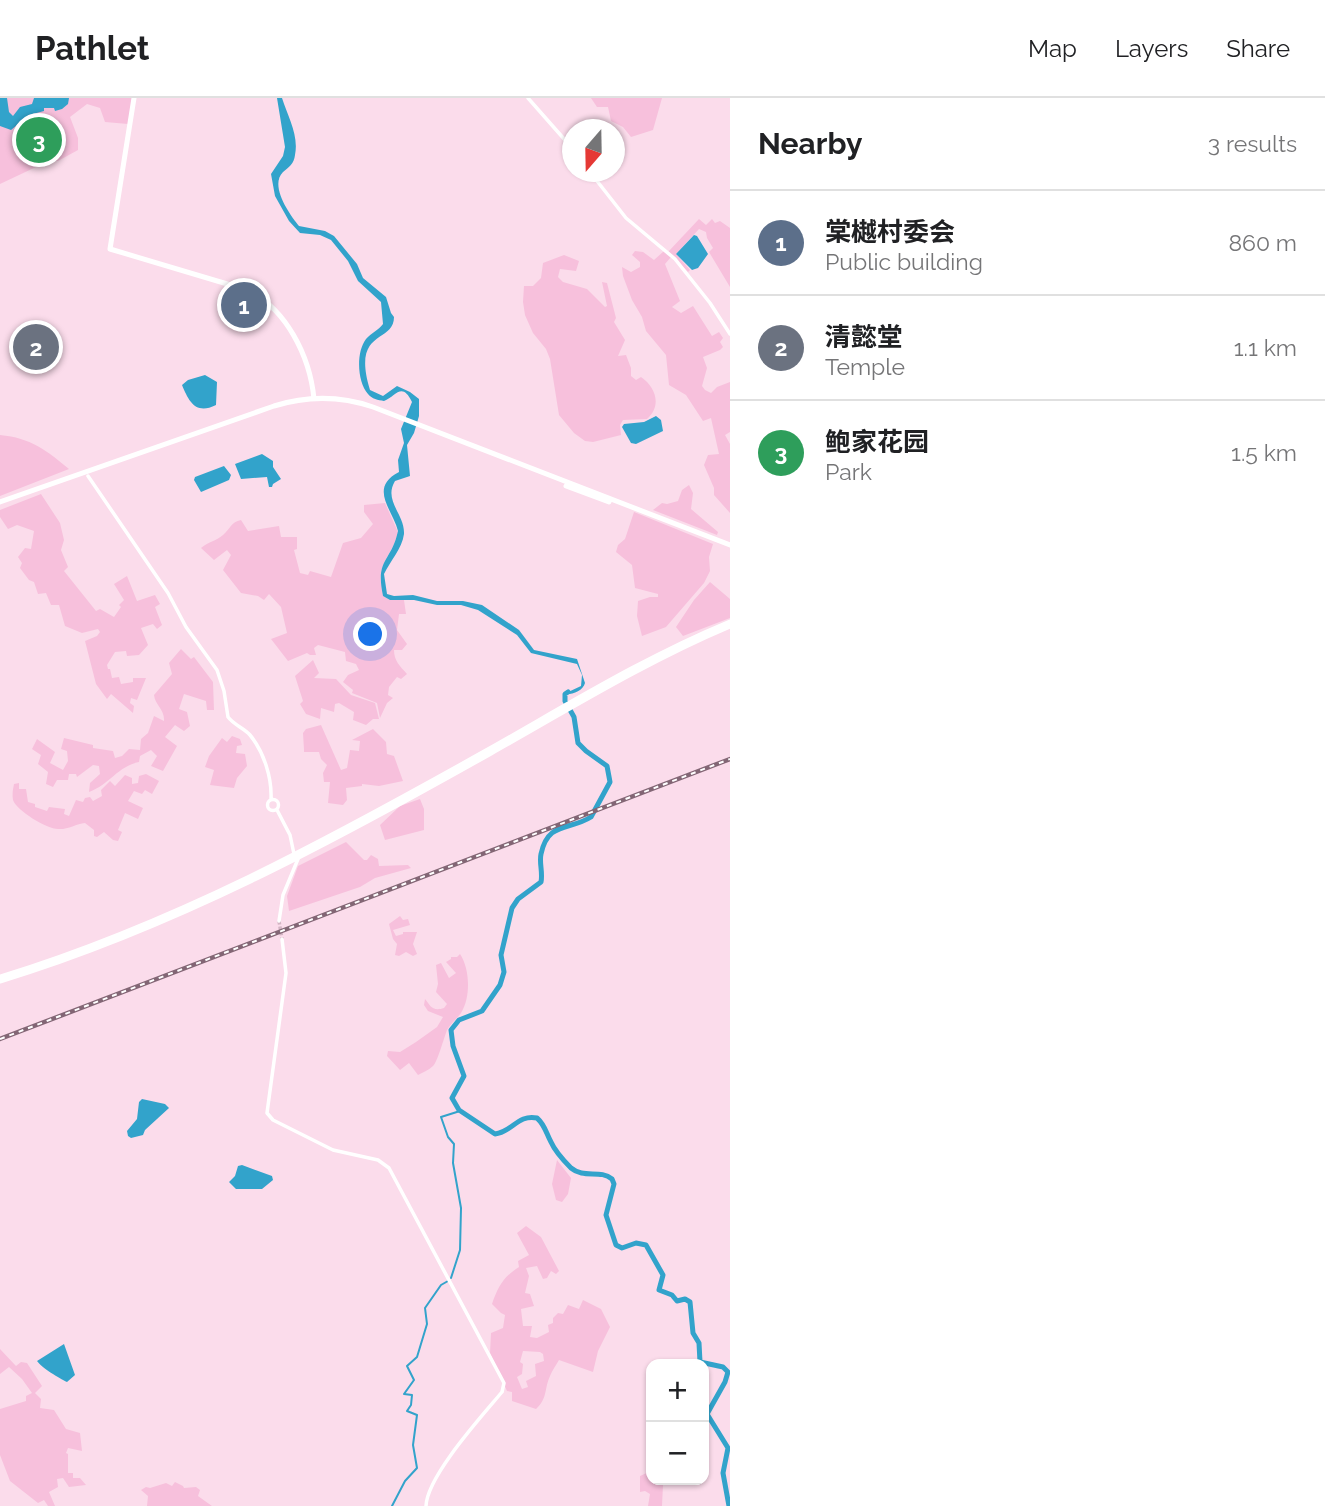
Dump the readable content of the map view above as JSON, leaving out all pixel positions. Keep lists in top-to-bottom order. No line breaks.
{"north":"bottom","page":{"header":"Pathlet","nav":["Map","Layers","Share"],"heading":["Nearby","3 results"],"pins":["3","1","2"],"list":[{"mark":"1","name":"棠樾村委会","note":"Public building","value":"860 m"},{"mark":"2","name":"清懿堂","note":"Temple","value":"1.1 km"},{"mark":"3","name":"鲍家花园","note":"Park","value":"1.5 km"}],"map_buttons":["+","−"]}}
